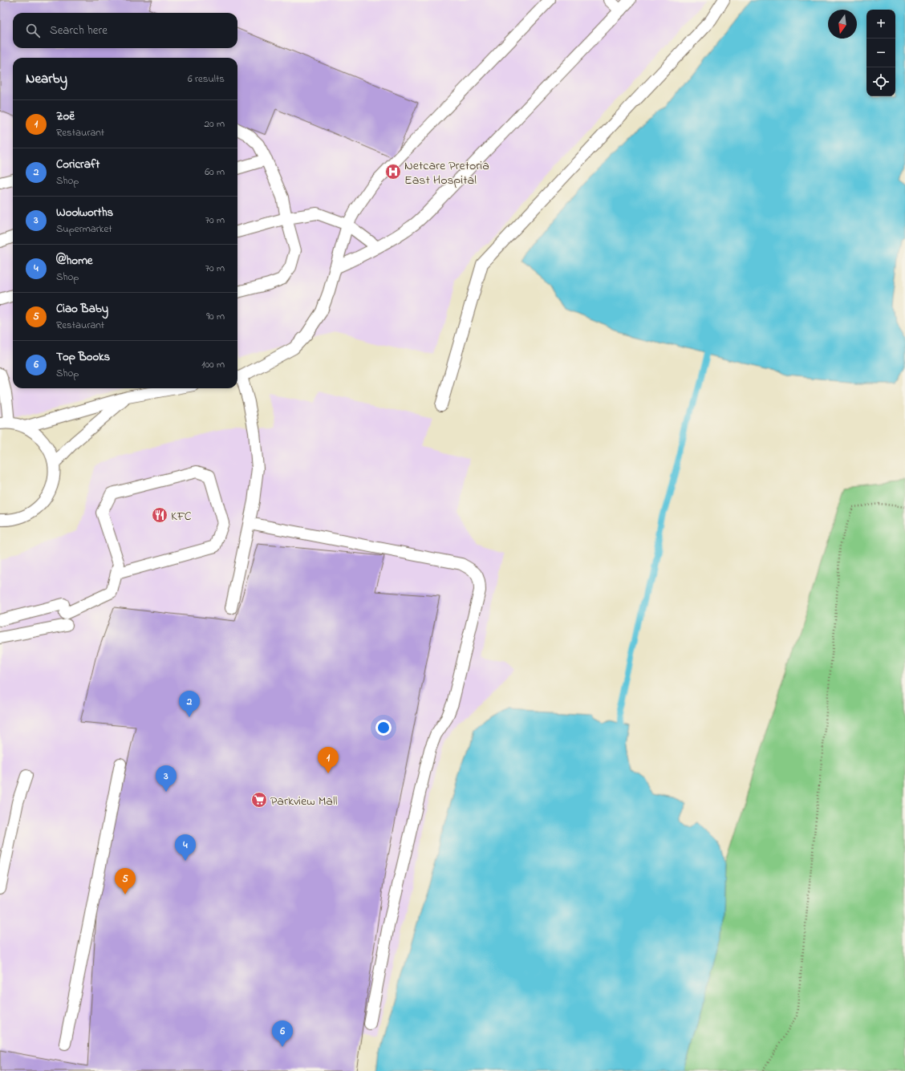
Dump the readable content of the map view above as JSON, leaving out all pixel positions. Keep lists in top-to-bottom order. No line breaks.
{"places":{"hospital":["Netcare Pretoria East Hospital"],"restaurant":["KFC"],"supermarket":["Parkview Mall"]},"north":"bottom","page":{"map_buttons":["+","−"],"search":"Search here","heading":["Nearby","6 results"],"list":[{"mark":"1","name":"Zoë","note":"Restaurant","value":"20 m"},{"mark":"2","name":"Coricraft","note":"Shop","value":"60 m"},{"mark":"3","name":"Woolworths","note":"Supermarket","value":"70 m"},{"mark":"4","name":"@home","note":"Shop","value":"70 m"},{"mark":"5","name":"Ciao Baby","note":"Restaurant","value":"90 m"},{"mark":"6","name":"Top Books","note":"Shop","value":"100 m"}],"pins":["2","1","3","4","5","6"]}}
